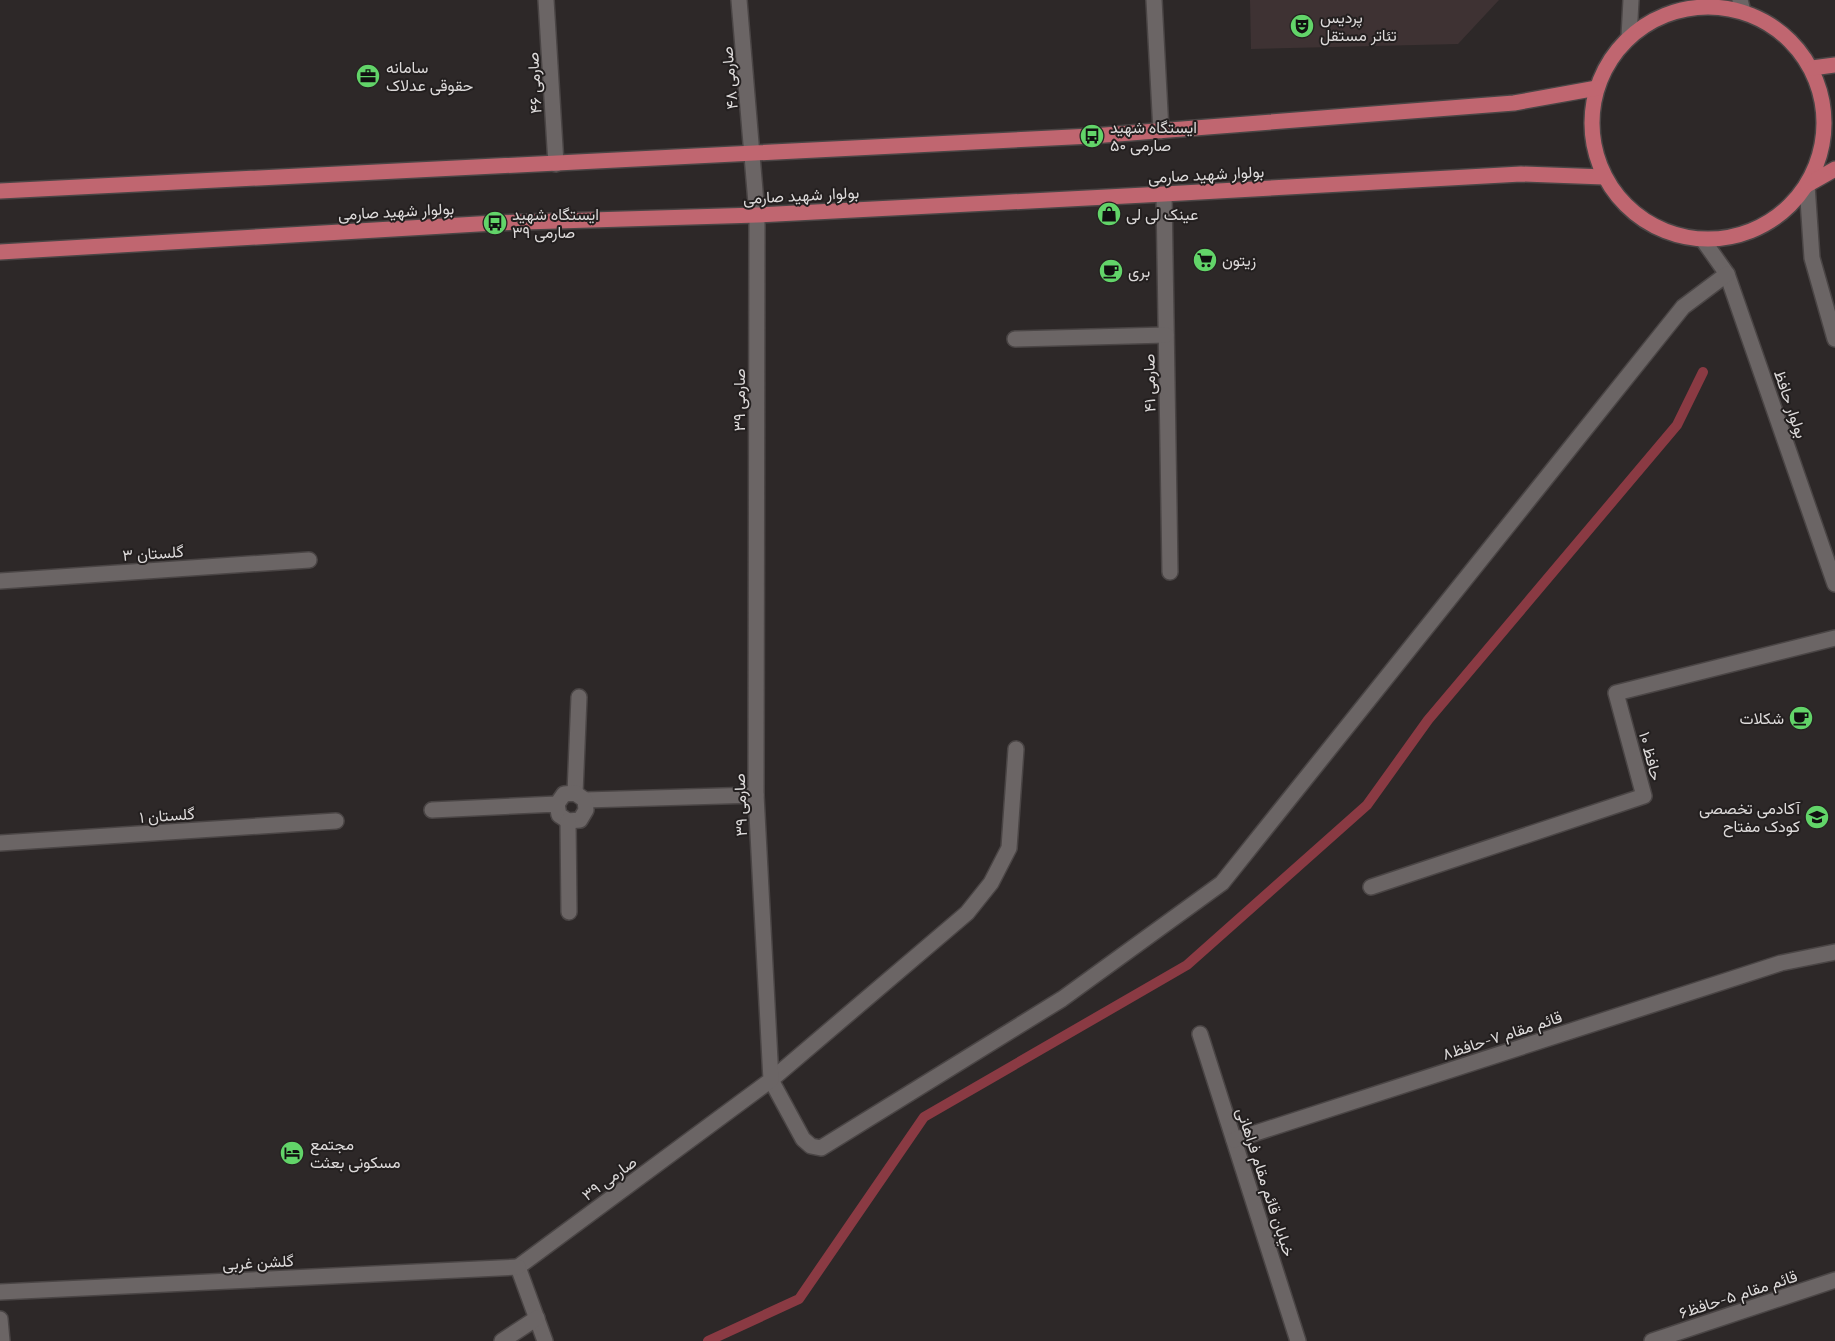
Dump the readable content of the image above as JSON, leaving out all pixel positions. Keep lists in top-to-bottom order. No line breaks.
{"streets":{"main road":["بولوار شهید صارمی"],"street":["صارمی ۴۸","صارمی ۴۶","صارمی ۴۱","صارمی ۳۹","بولوار حافظ","گلستان ۳","حافظ ۱۰","گلستان ۱","قائم مقام ۷-حافظ۸","خیابان قائم مقام فراهانی","گلشن غربی","قائم مقام ۵-حافظ۶"]},"crossings":[["صارمی ۴۸","بولوار شهید صارمی"],["صارمی ۴۸","صارمی ۳۹"],["بولوار شهید صارمی","صارمی ۴۱"],["بولوار شهید صارمی","صارمی ۳۹"],["صارمی ۳۹","گلشن غربی"],["قائم مقام ۷-حافظ۸","خیابان قائم مقام فراهانی"]],"places":{"theatre":["پردیس تئاتر مستقل"],"office":["سامانه حقوقی عدلاک"],"bus stop":["ایستگاه شهید صارمی ۵۰","ایستگاه شهید صارمی ۳۹"],"shop":["عینک لی لی"],"supermarket":["زیتون"],"cafe":["بری","شکلات"],"school or university":["آکادمی تخصصی کودک مفتاح"],"hotel":["مجتمع مسکونی بعثت"]}}
